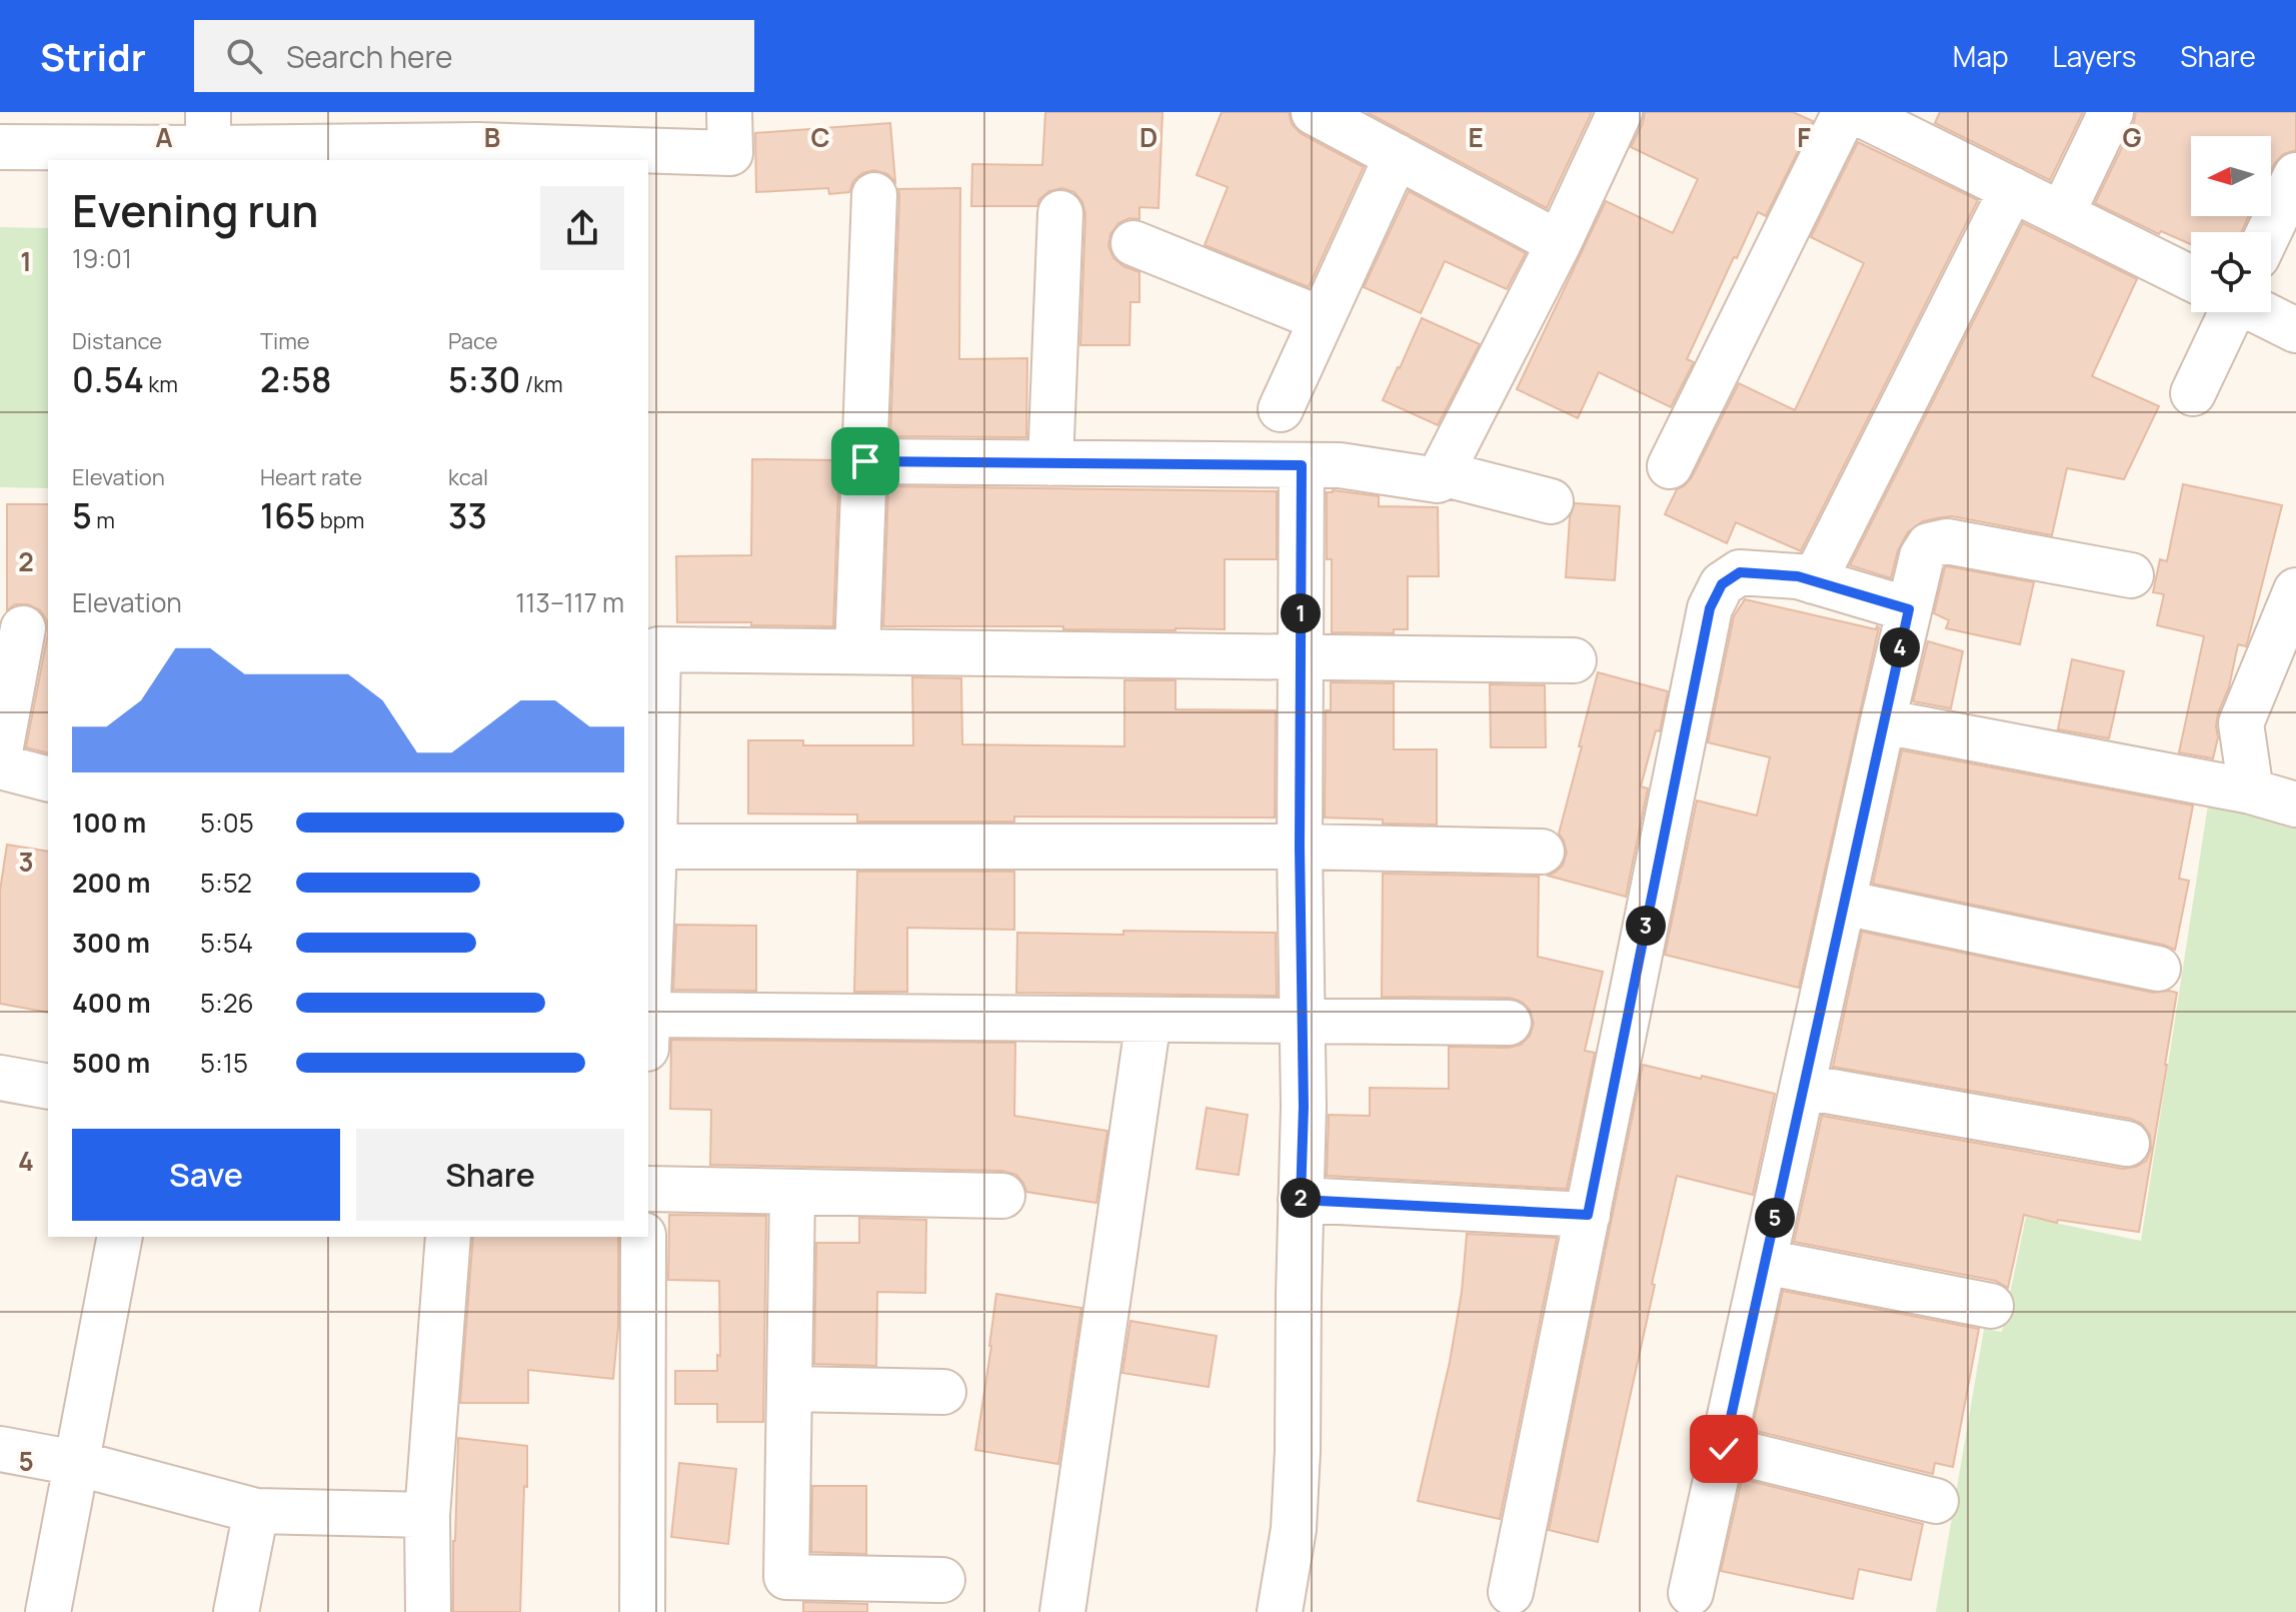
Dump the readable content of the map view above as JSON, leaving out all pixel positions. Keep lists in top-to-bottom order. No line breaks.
{"north":"left","page":{"header":"Stridr","search":"Search here","nav":["Map","Layers","Share"],"heading":["Evening run","19:01"],"stats":[["Distance","0.54 km"],["Time","2:58"],["Pace","5:30 /km"],["Elevation","5 m"],["Heart rate","165 bpm"],["kcal","33"]],"chart":["Elevation","113–117 m"],"pins":["1","4","3","2","5"],"list":[{"name":"100 m","note":"5:05"},{"name":"200 m","note":"5:52"},{"name":"300 m","note":"5:54"},{"name":"400 m","note":"5:26"},{"name":"500 m","note":"5:15"}],"buttons":["Save","Share"]},"grid":{"columns":["A","B","C","D","E","F","G"],"rows":["1","2","3","4","5"]}}
